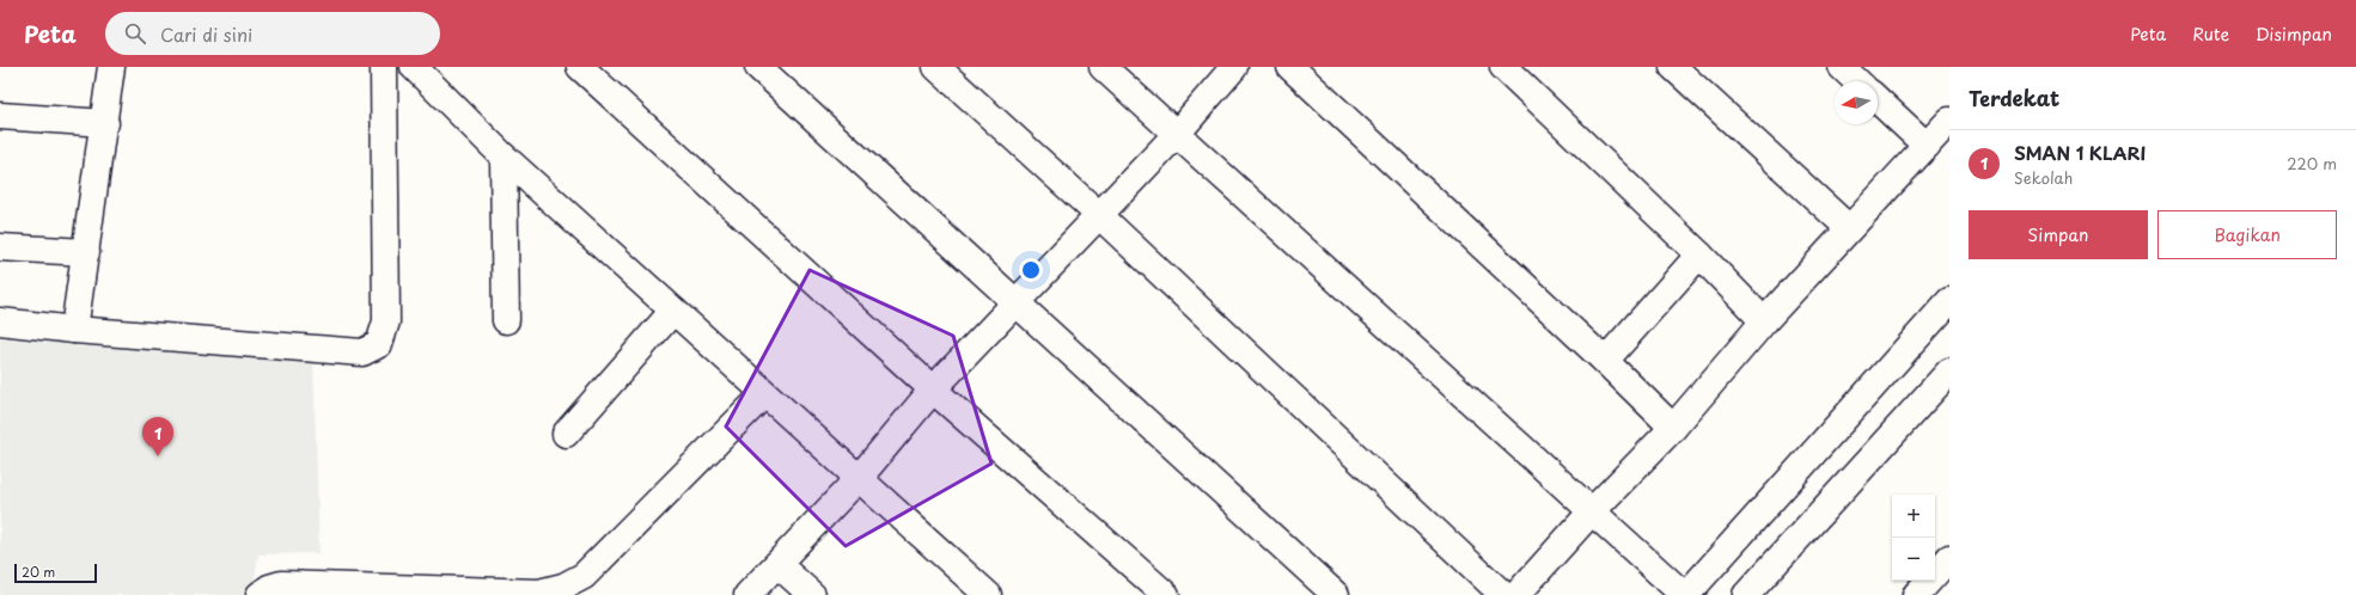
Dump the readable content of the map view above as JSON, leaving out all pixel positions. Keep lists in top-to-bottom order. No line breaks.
{"scale_bar":"20 m","north":"left","page":{"header":"Peta","search":"Cari di sini","nav":["Peta","Rute","Disimpan"],"heading":"Terdekat","list":[{"mark":"1","name":"SMAN 1 KLARI","note":"Sekolah","value":"220 m"}],"buttons":["Simpan","Bagikan"],"pins":"1","map_buttons":["+","−"],"scale":"20 m"}}
